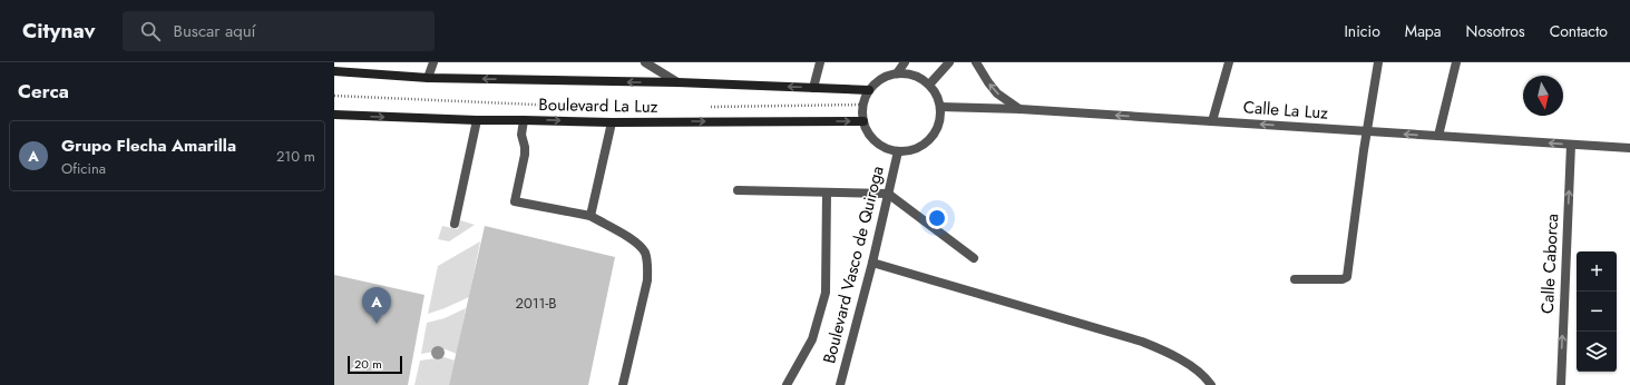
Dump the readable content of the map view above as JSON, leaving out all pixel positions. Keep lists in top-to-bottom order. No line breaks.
{"streets":{"main road":["Boulevard La Luz"],"street":["Calle La Luz","Calle Caborca","Boulevard Vasco de Quiroga"]},"crossings":[["Boulevard La Luz","Calle La Luz"],["Boulevard La Luz","Boulevard Vasco de Quiroga"],["Calle La Luz","Calle Caborca"],["Calle La Luz","Boulevard Vasco de Quiroga"]],"one_way":["Calle La Luz","Calle Caborca"],"house_numbers":["2011-B"],"scale_bar":"20 m","north":"bottom","page":{"header":"Citynav","search":"Buscar aquí","nav":["Inicio","Mapa","Nosotros","Contacto"],"heading":"Cerca","list":[{"mark":"A","name":"Grupo Flecha Amarilla","note":"Oficina","value":"210 m"}],"map_buttons":["+","−"],"pins":"A","scale":"20 m"}}
